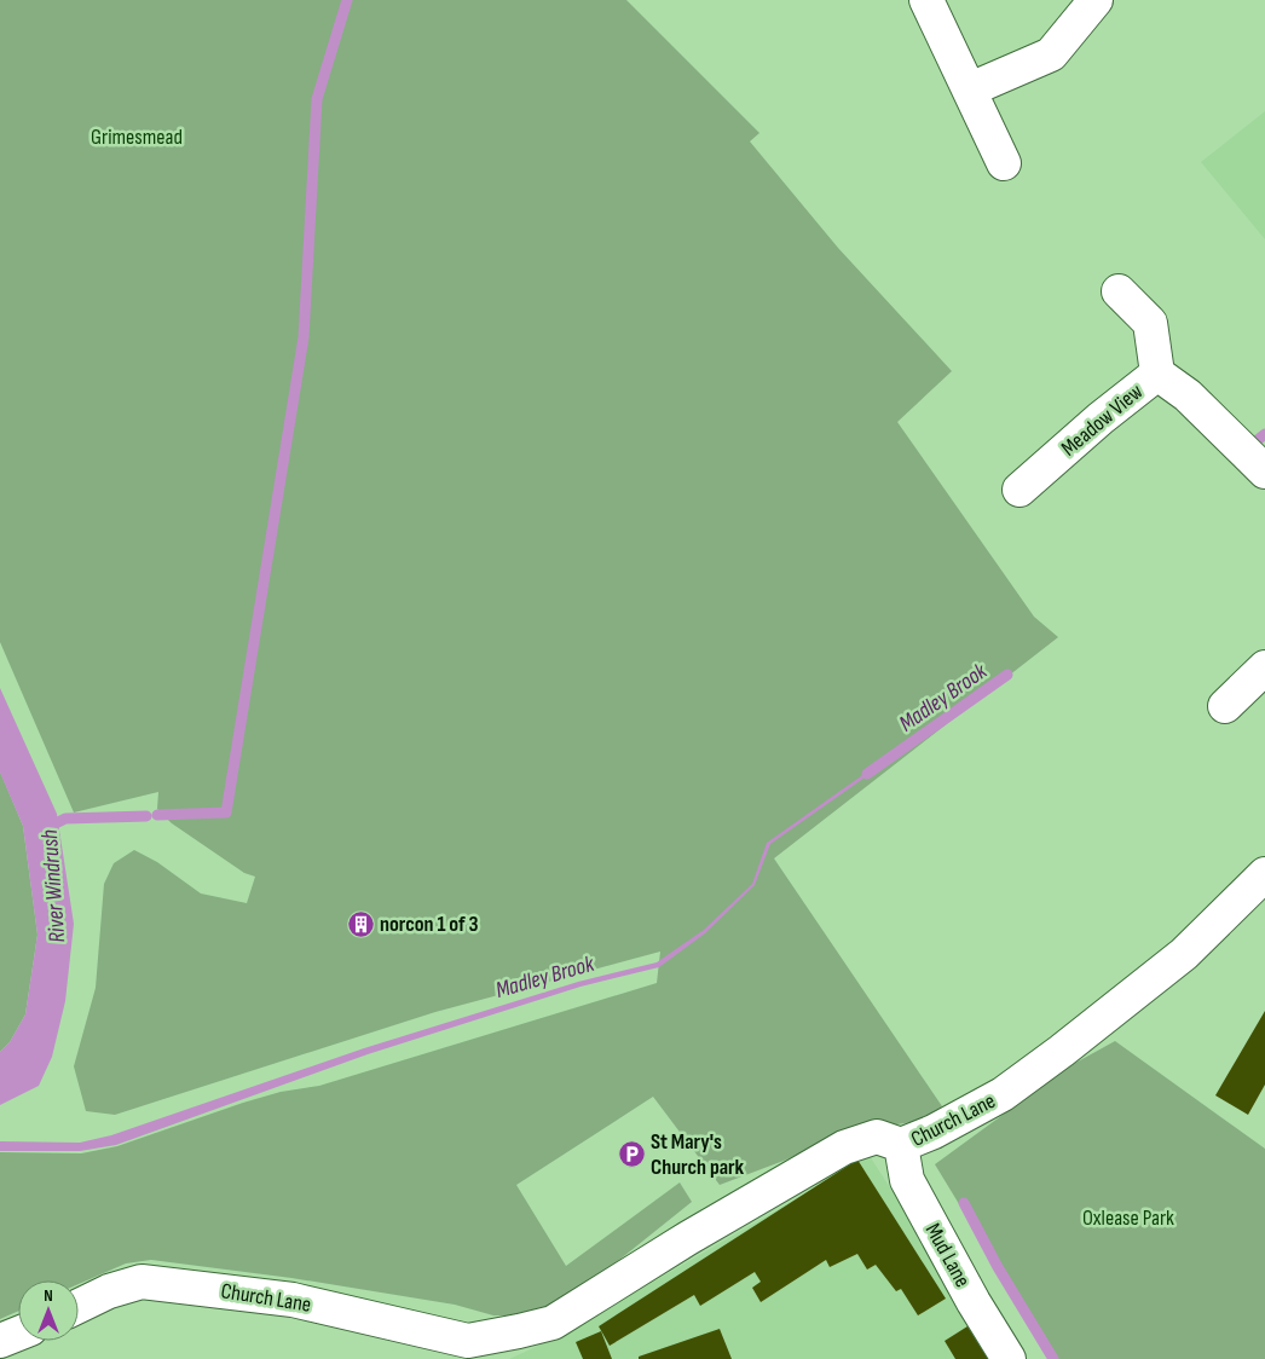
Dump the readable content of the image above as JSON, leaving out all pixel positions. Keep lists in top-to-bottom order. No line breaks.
{"streets":{"street":["Meadow View","Church Lane","Mud Lane"]},"crossings":[["Church Lane","Mud Lane"]],"water":["Madley Brook","River Windrush"],"parks":["Grimesmead","Oxlease Park"],"places":{"building":["norcon 1 of 3"],"parking":["St Mary's Church park"]},"north":"top"}
